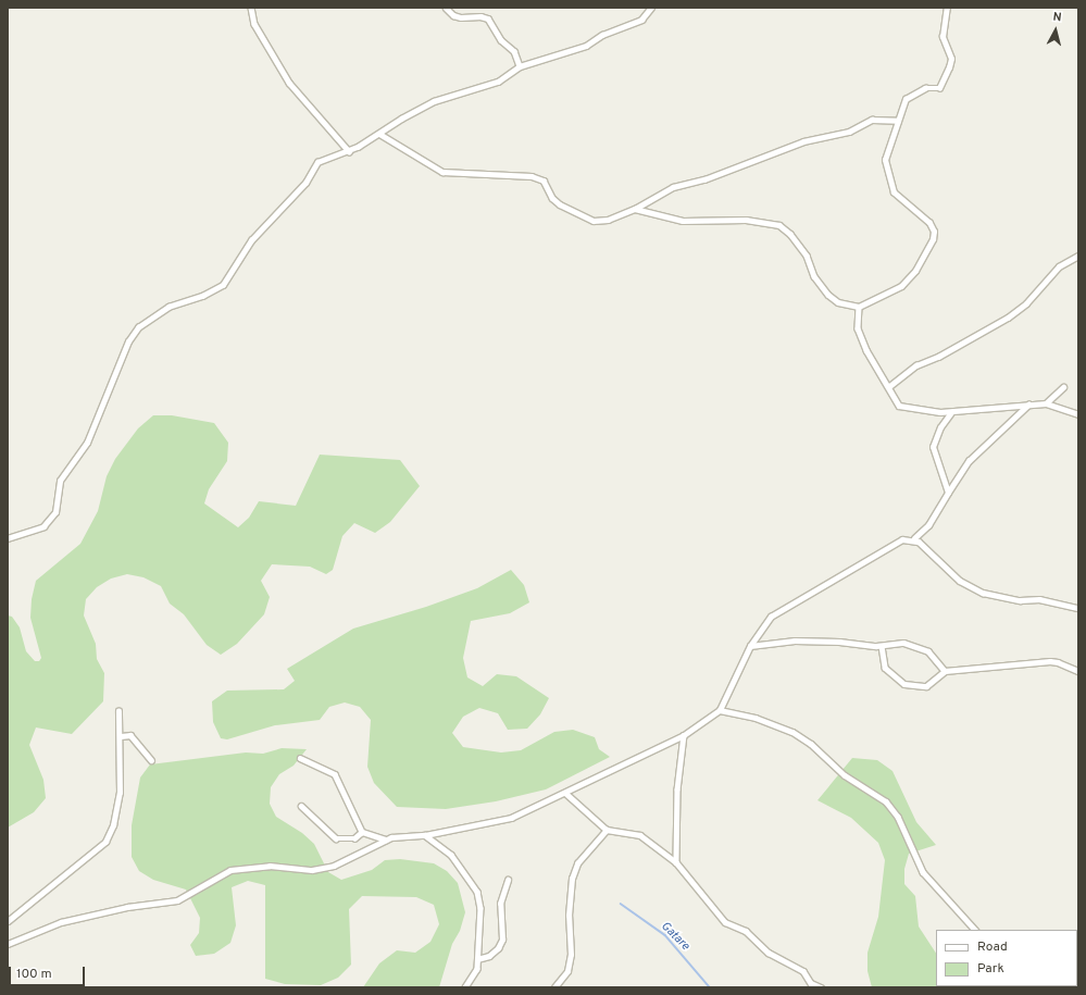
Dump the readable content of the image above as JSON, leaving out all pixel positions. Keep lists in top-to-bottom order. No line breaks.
{"water":["Gatare"],"legend":["Road","Park"],"scale_bar":"100 m","north":"top"}
